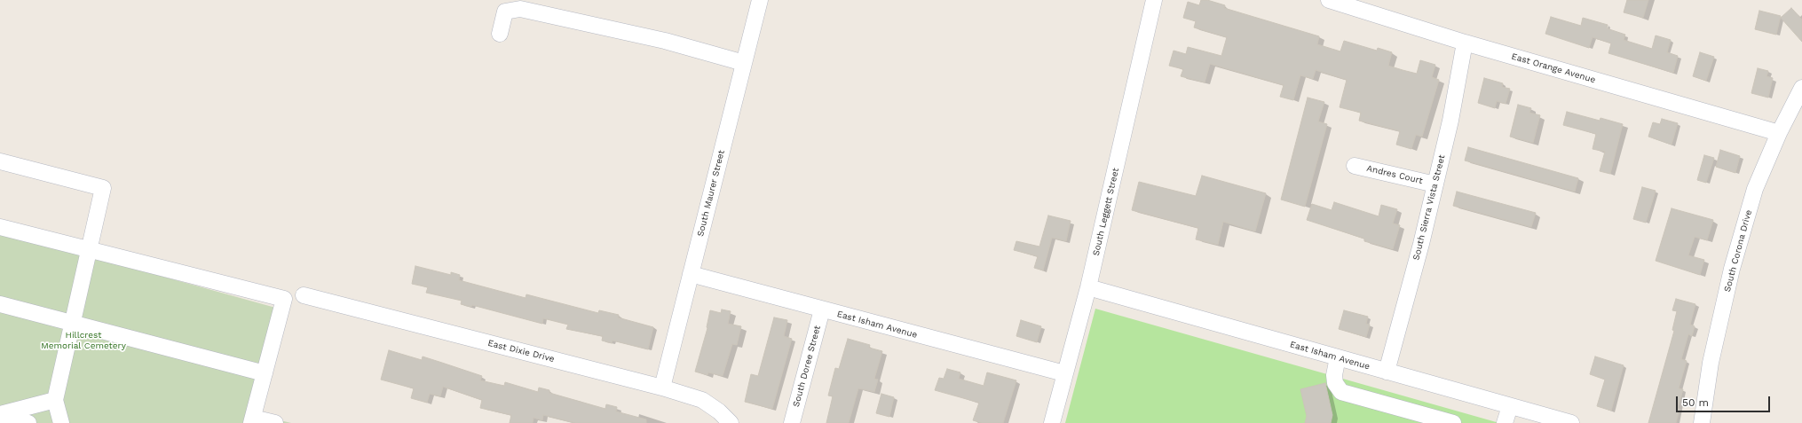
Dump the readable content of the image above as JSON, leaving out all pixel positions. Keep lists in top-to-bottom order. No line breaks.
{"streets":{"street":["East Orange Avenue","Andres Court","South Maurer Street","South Sierra Vista Street","South Leggett Street","South Corona Drive","East Isham Avenue","East Dixie Drive","South Doree Street"]},"crossings":[["East Orange Avenue","South Sierra Vista Street"],["East Orange Avenue","South Corona Drive"],["Andres Court","South Sierra Vista Street"],["South Maurer Street","East Isham Avenue"],["South Maurer Street","East Dixie Drive"],["South Sierra Vista Street","East Isham Avenue"],["South Leggett Street","East Isham Avenue"],["East Isham Avenue","South Doree Street"]],"parks":["Hillcrest Memorial Cemetery"],"scale_bar":"50 m"}
